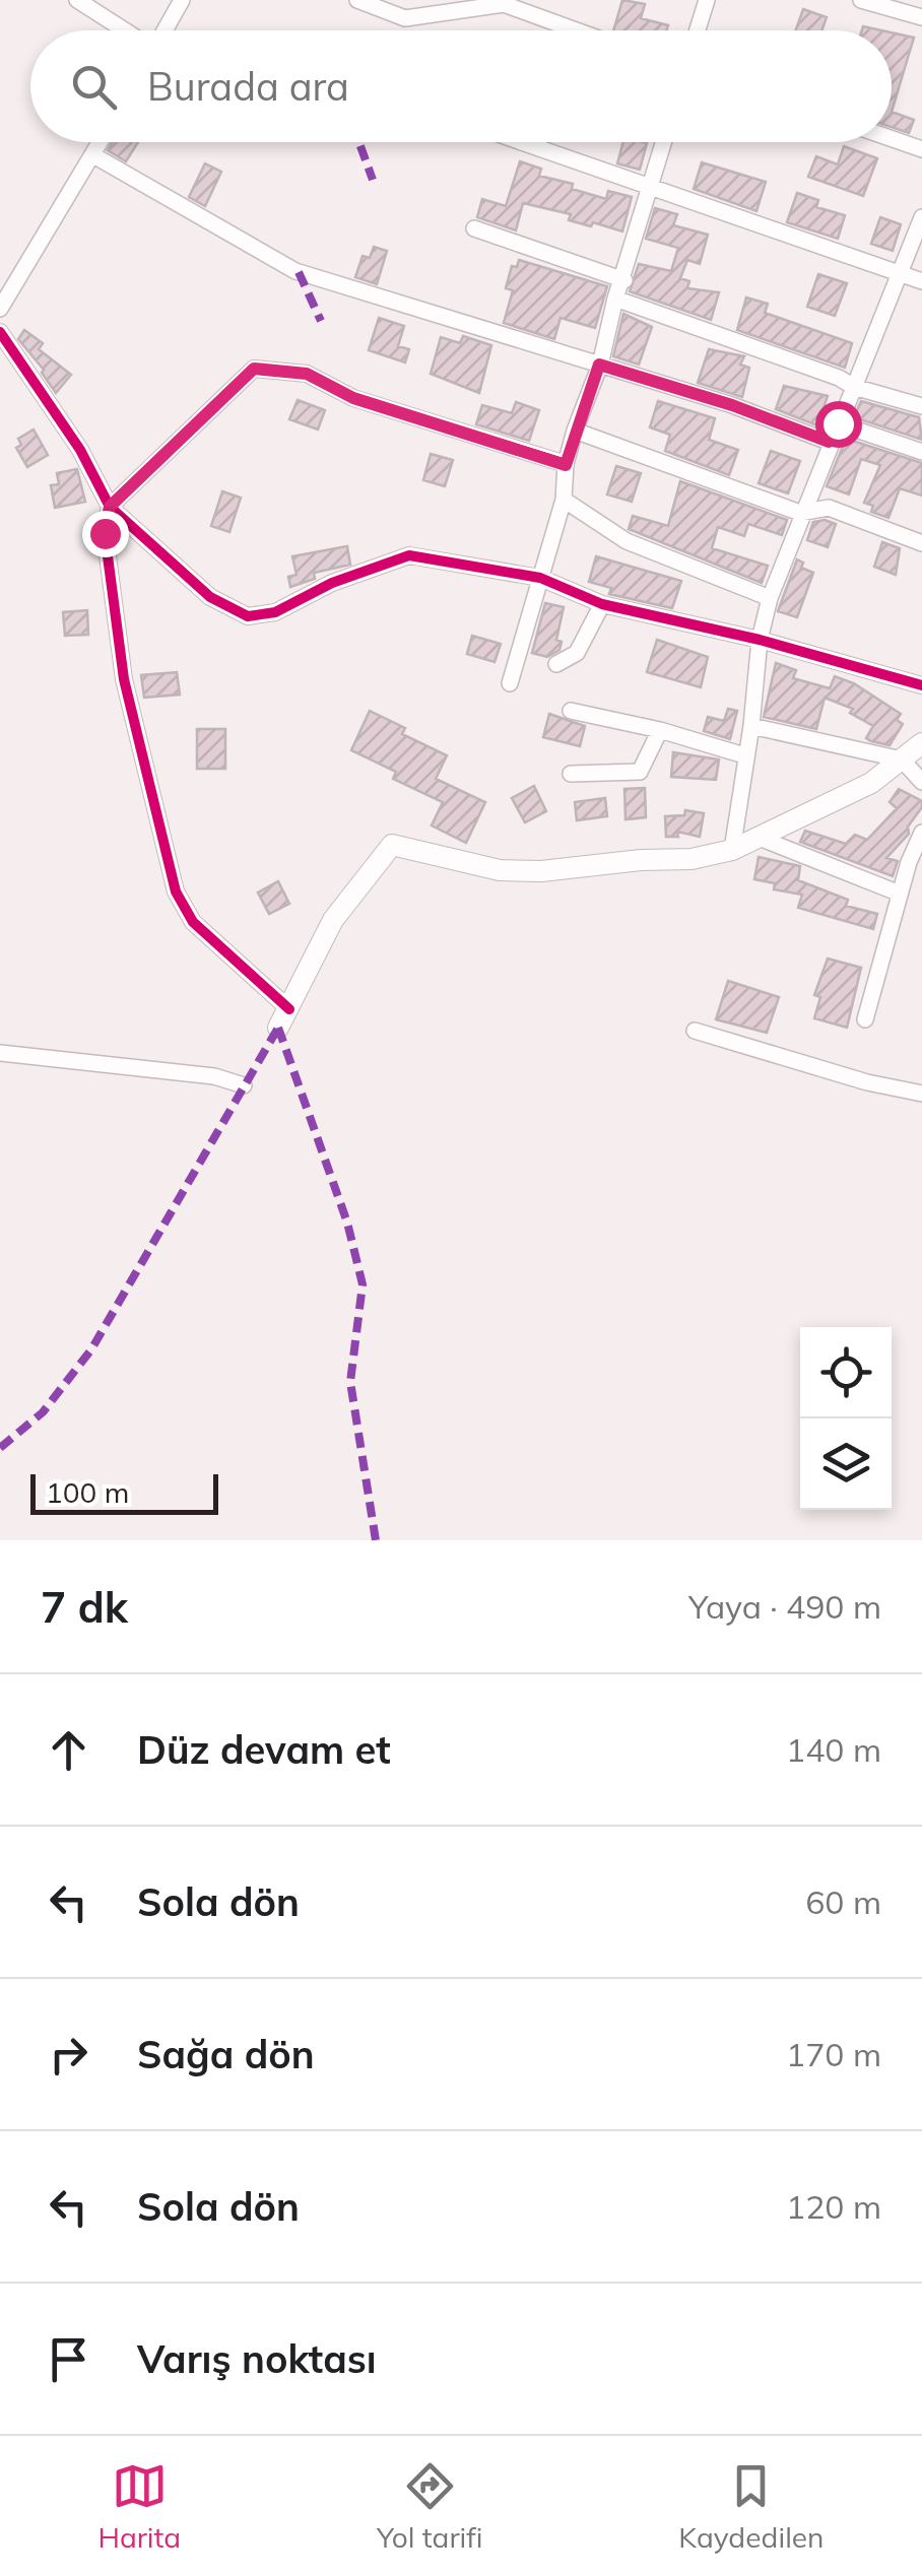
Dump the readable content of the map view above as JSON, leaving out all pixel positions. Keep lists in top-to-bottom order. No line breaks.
{"scale_bar":"100 m","page":{"search":"Burada ara","scale":"100 m","heading":["7 dk","Yaya · 490 m"],"list":[["Düz devam et","140 m"],["Sola dön","60 m"],["Sağa dön","170 m"],["Sola dön","120 m"],"Varış noktası"],"nav":["Harita","Yol tarifi","Kaydedilen"]}}
